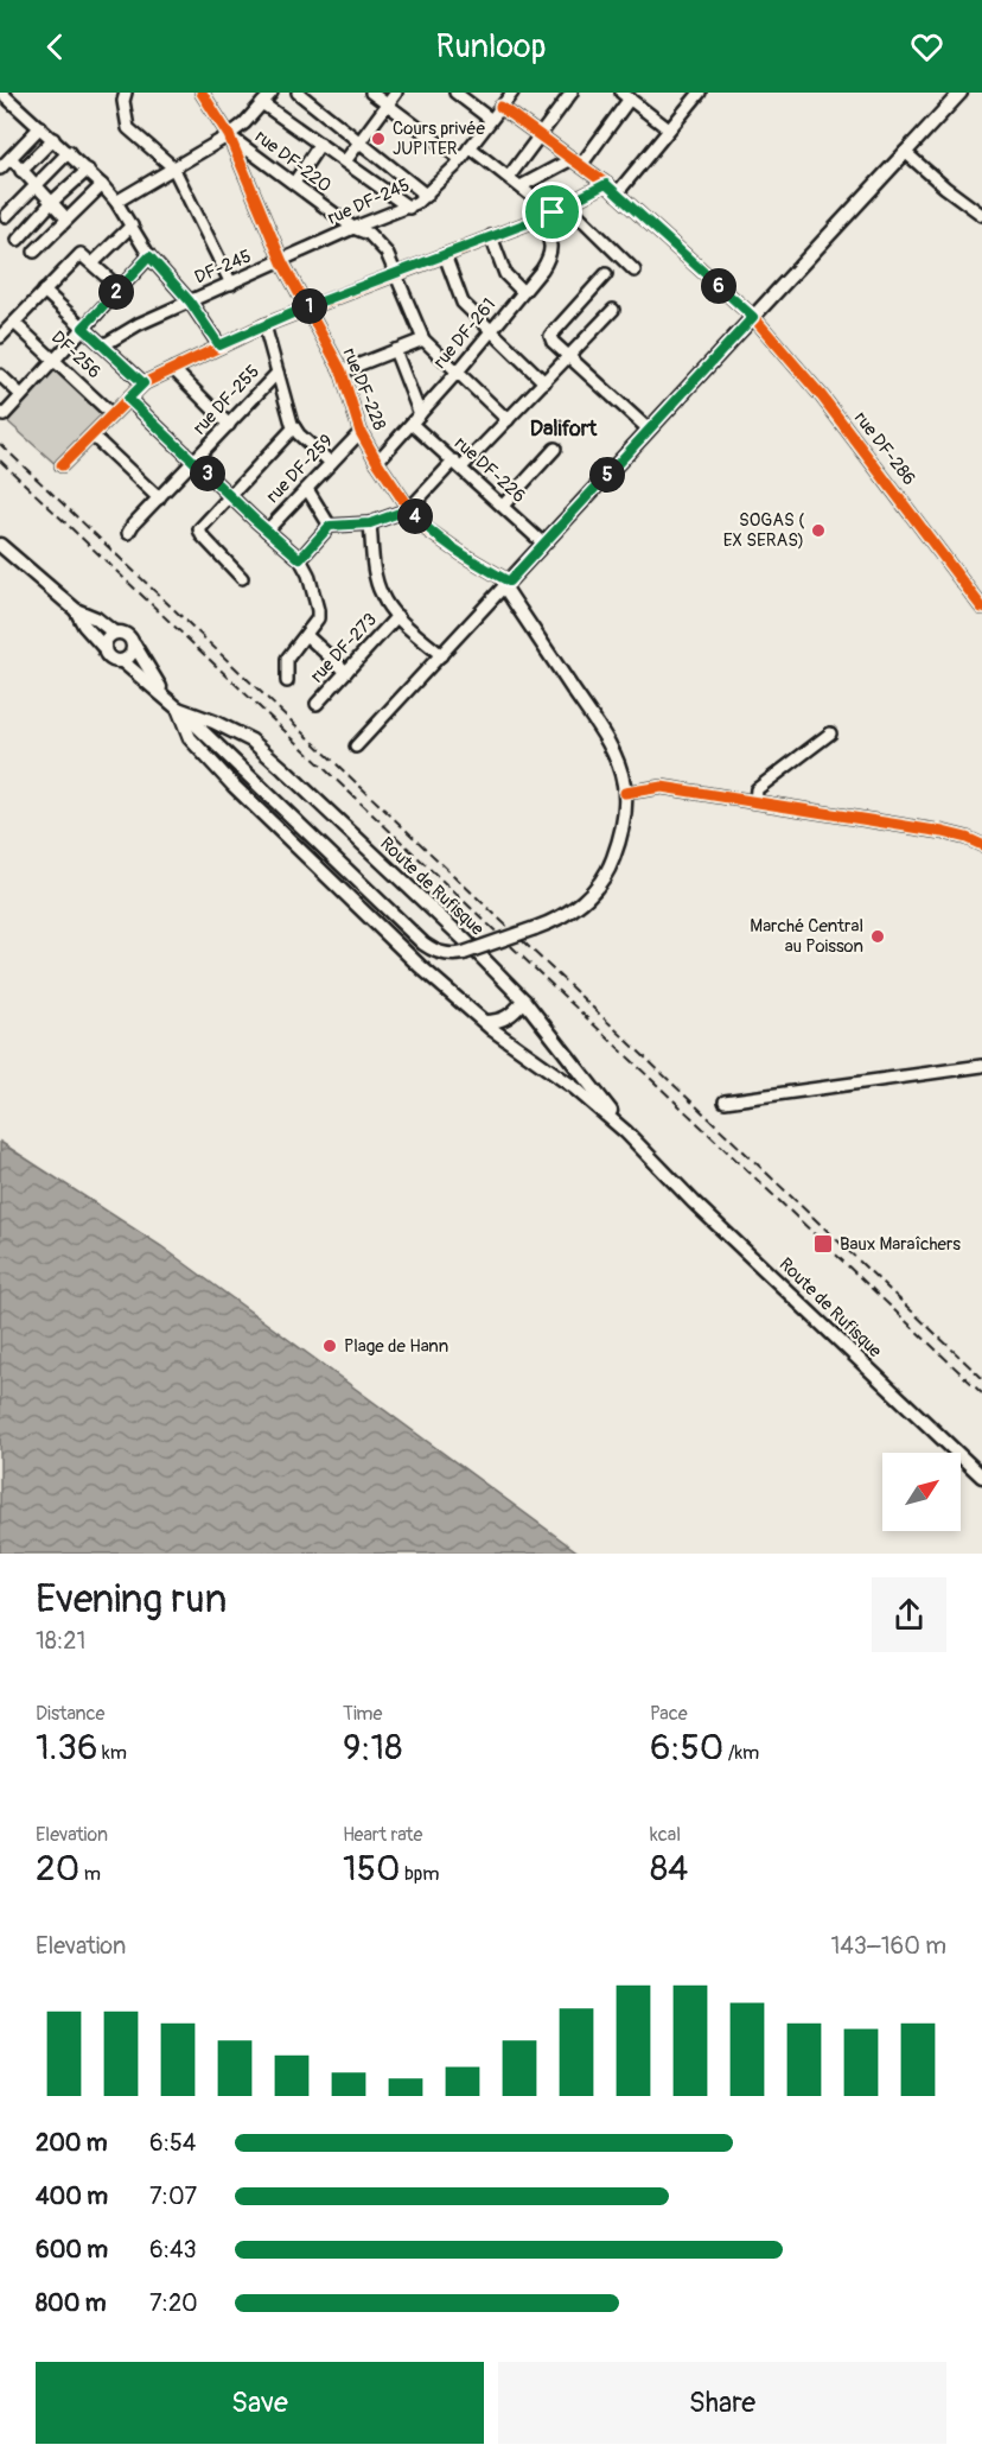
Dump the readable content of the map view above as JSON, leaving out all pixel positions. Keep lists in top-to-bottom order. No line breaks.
{"streets":{"main road":["Route de Rufisque"],"street":["rue DF-220","rue DF-245","DF-245","rue DF-261","DF-256","rue DF-228","rue DF-255","rue DF-286","rue DF-259","rue DF-226","rue DF-273"]},"crossings":[["rue DF-220","rue DF-245"],["rue DF-220","rue DF-228"],["rue DF-245","DF-245"],["rue DF-245","rue DF-228"],["rue DF-245","rue DF-286"],["DF-245","rue DF-228"],["rue DF-261","rue DF-228"],["rue DF-261","rue DF-226"],["rue DF-228","rue DF-259"]],"districts":["Dalifort"],"places":{"other":["Cours privée JUPITER","SOGAS ( EX SERAS)","Marché Central au Poisson","Plage de Hann"],"transit":["Baux Maraîchers"]},"north":"top right","page":{"header":"Runloop","pins":["6","2","1","3","5","4"],"heading":["Evening run","18:21"],"stats":[["Distance","1.36 km"],["Time","9:18"],["Pace","6:50 /km"],["Elevation","20 m"],["Heart rate","150 bpm"],["kcal","84"]],"chart":["Elevation","143–160 m"],"list":[{"name":"200 m","note":"6:54"},{"name":"400 m","note":"7:07"},{"name":"600 m","note":"6:43"},{"name":"800 m","note":"7:20"}],"buttons":["Save","Share"]}}
